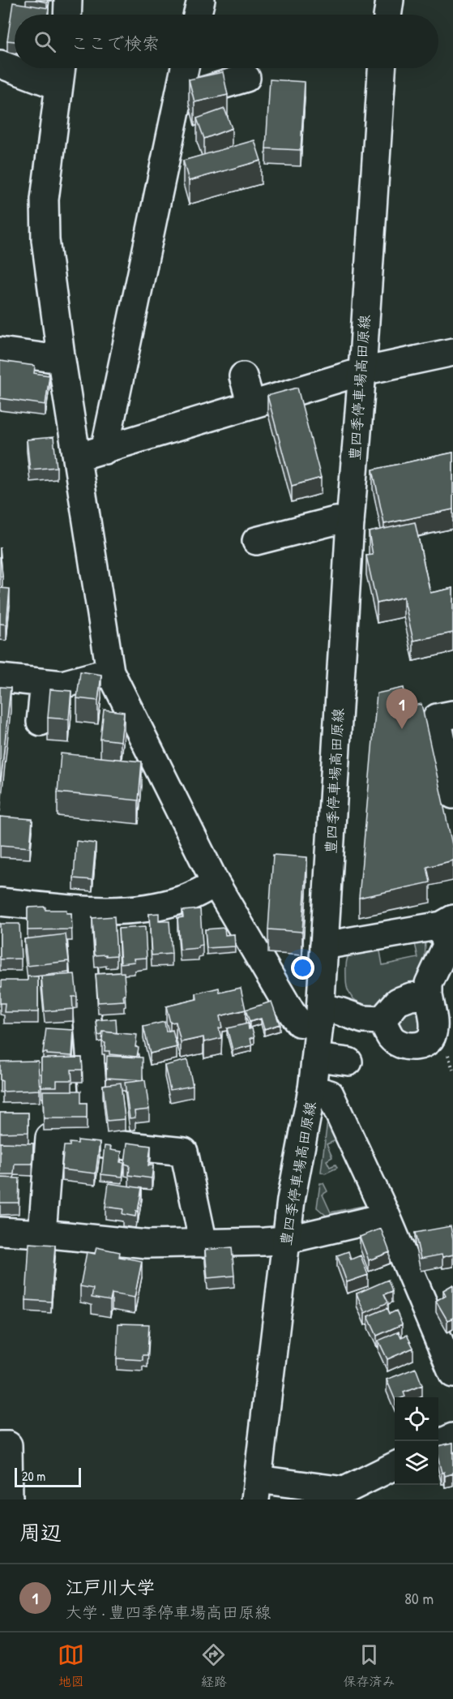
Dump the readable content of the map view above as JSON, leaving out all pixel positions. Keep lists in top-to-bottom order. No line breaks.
{"streets":{"street":["豊四季停車場高田原線"]},"scale_bar":"20 m","page":{"search":"ここで検索","pins":"1","scale":"20 m","heading":"周辺","list":[{"mark":"1","name":"江戸川大学","note":"大学 · 豊四季停車場高田原線","value":"80 m"}],"nav":["地図","経路","保存済み"]}}
